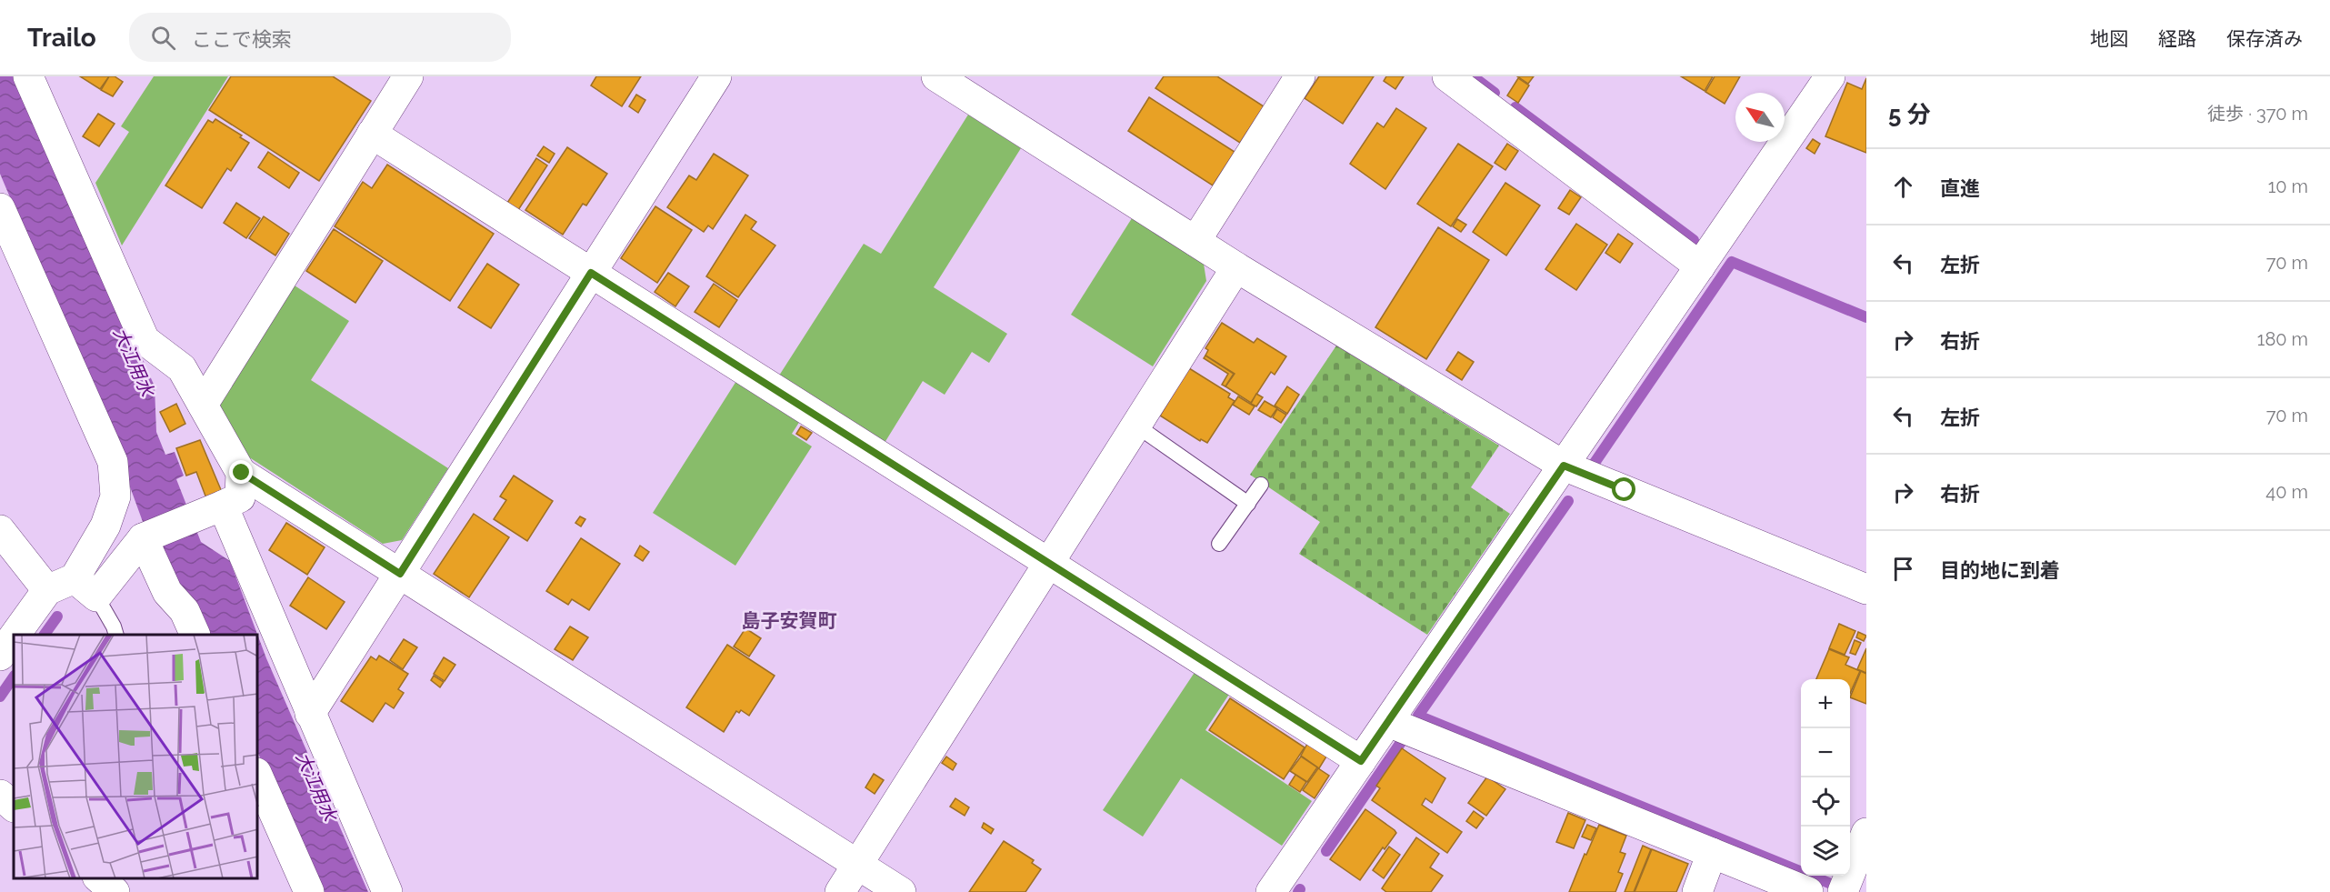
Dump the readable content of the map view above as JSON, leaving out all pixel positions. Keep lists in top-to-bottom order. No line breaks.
{"districts":["島子安賀町"],"water":["大江用水"],"north":"top left","page":{"header":"Trailo","search":"ここで検索","nav":["地図","経路","保存済み"],"heading":["5 分","徒歩 · 370 m"],"list":[["直進","10 m"],["左折","70 m"],["右折","180 m"],["左折","70 m"],["右折","40 m"],"目的地に到着"],"map_buttons":["+","−"]}}
